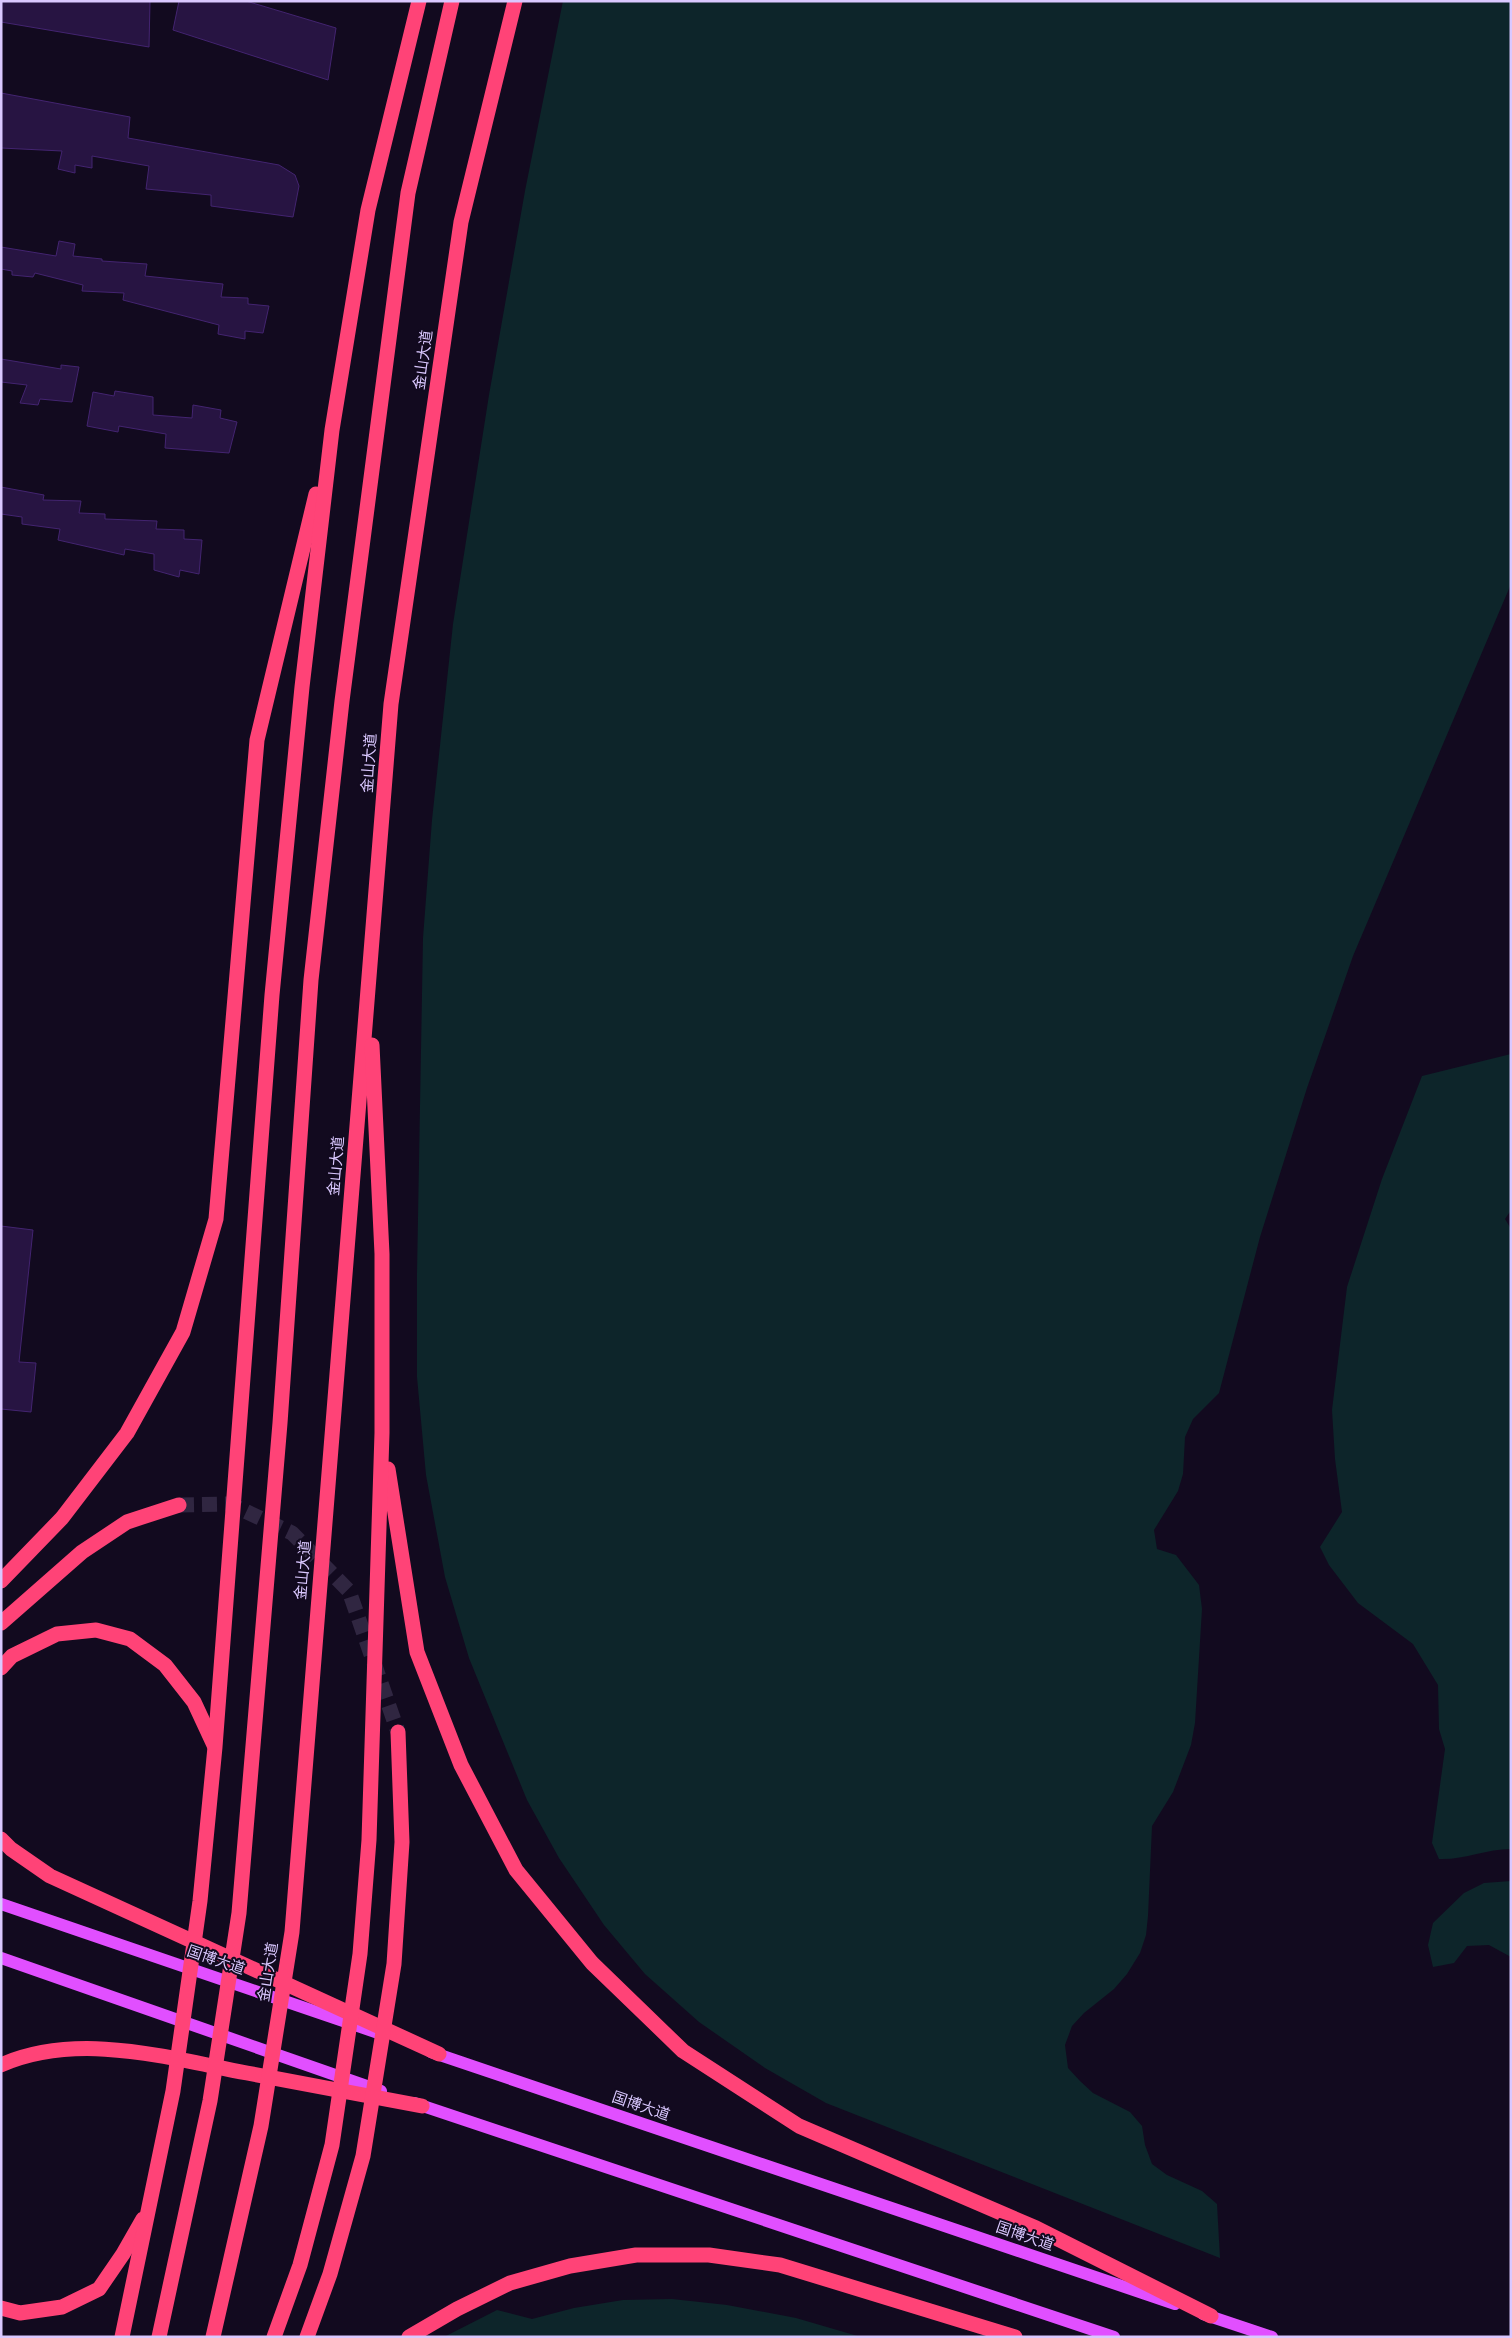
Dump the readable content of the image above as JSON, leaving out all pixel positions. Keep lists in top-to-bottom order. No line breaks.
{"streets":{"highway":["金山大道"],"main road":["国博大道"]}}
